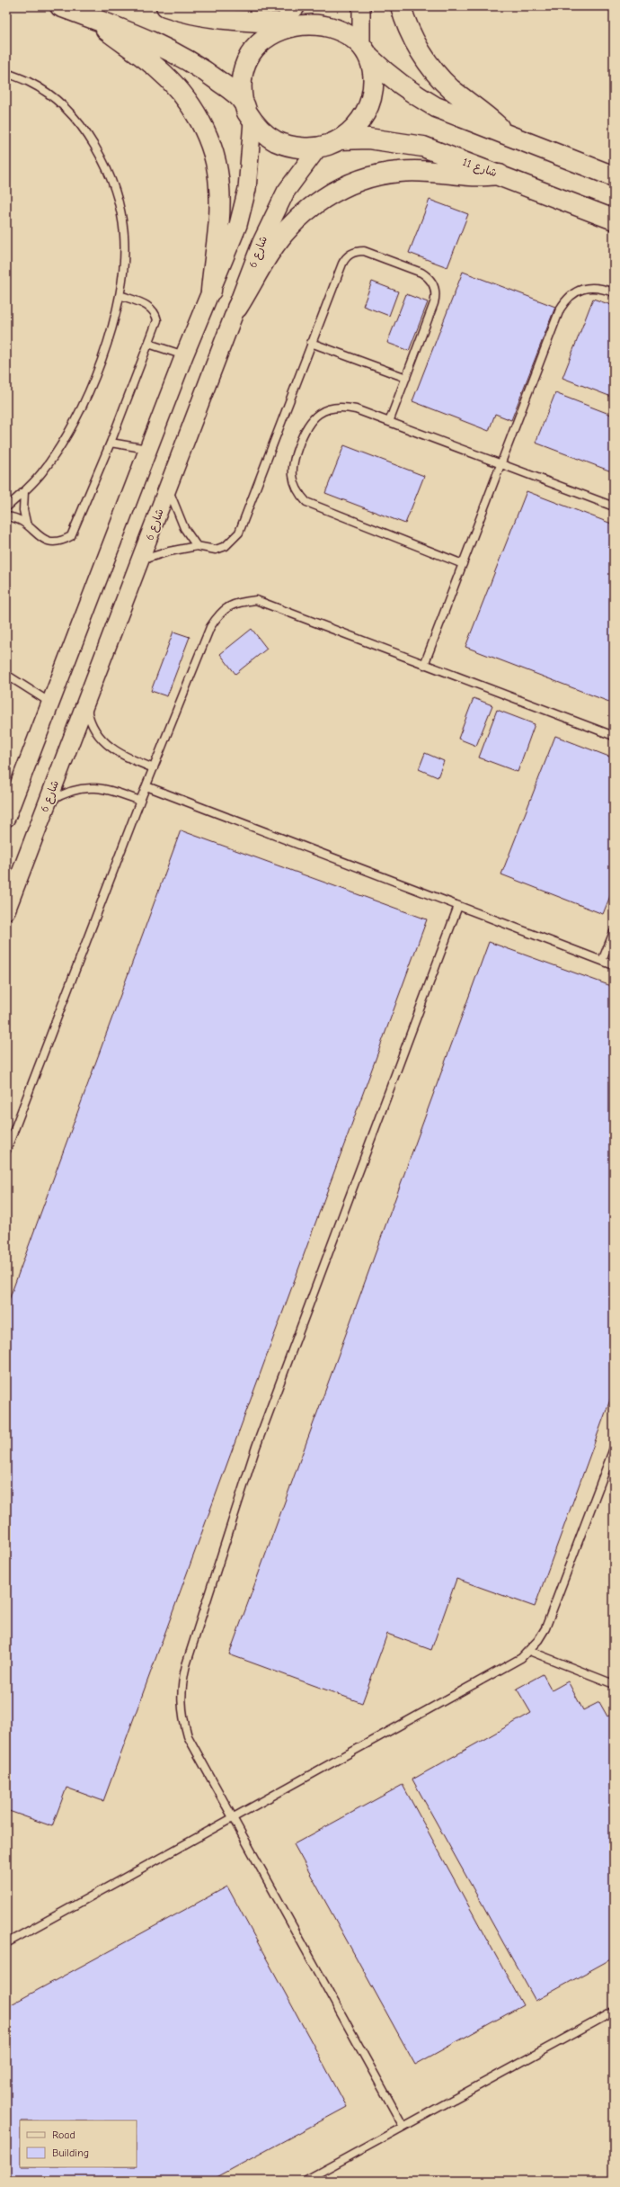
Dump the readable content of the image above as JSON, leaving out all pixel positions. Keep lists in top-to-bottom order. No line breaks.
{"streets":{"main road":["شارع 11"],"street":["شارع 6"]},"legend":["Road","Building"]}
